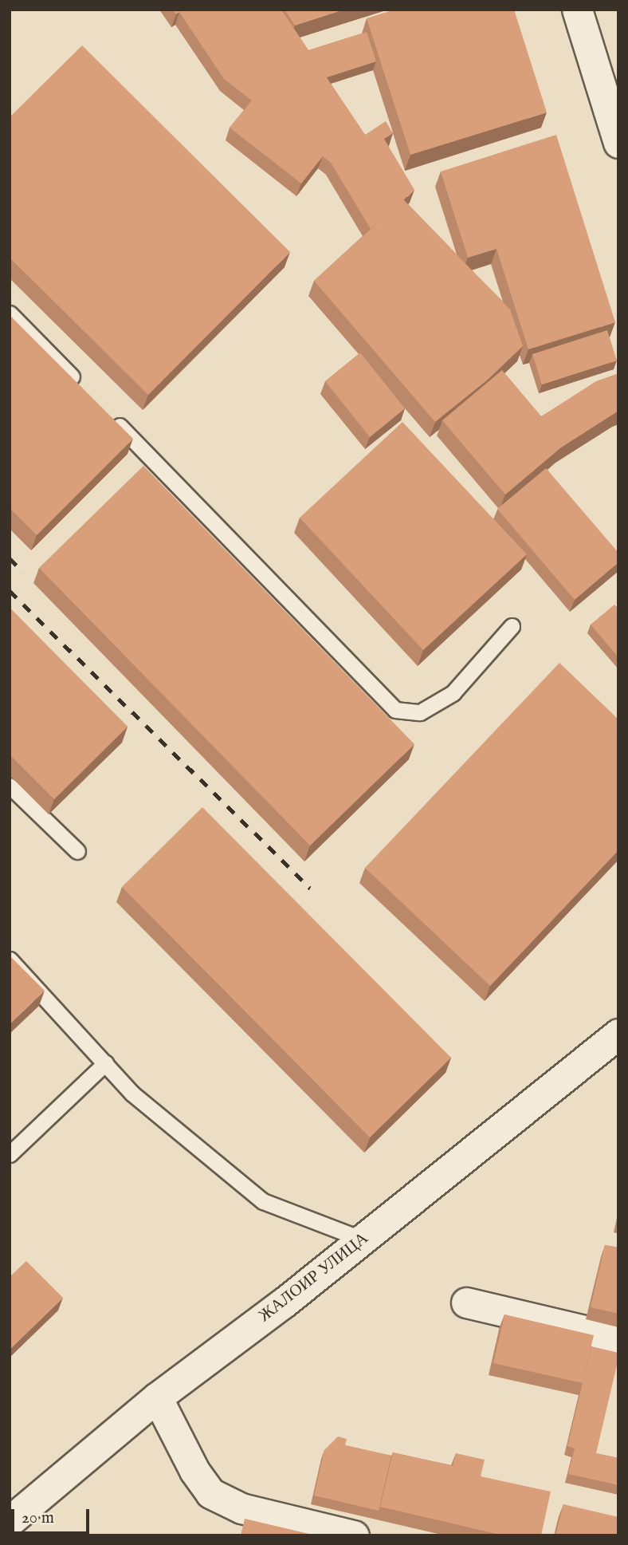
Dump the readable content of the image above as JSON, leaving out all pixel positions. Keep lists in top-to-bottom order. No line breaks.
{"streets":{"street":["ЖАЛОИР УЛИЦА"]},"scale_bar":"20 m"}
